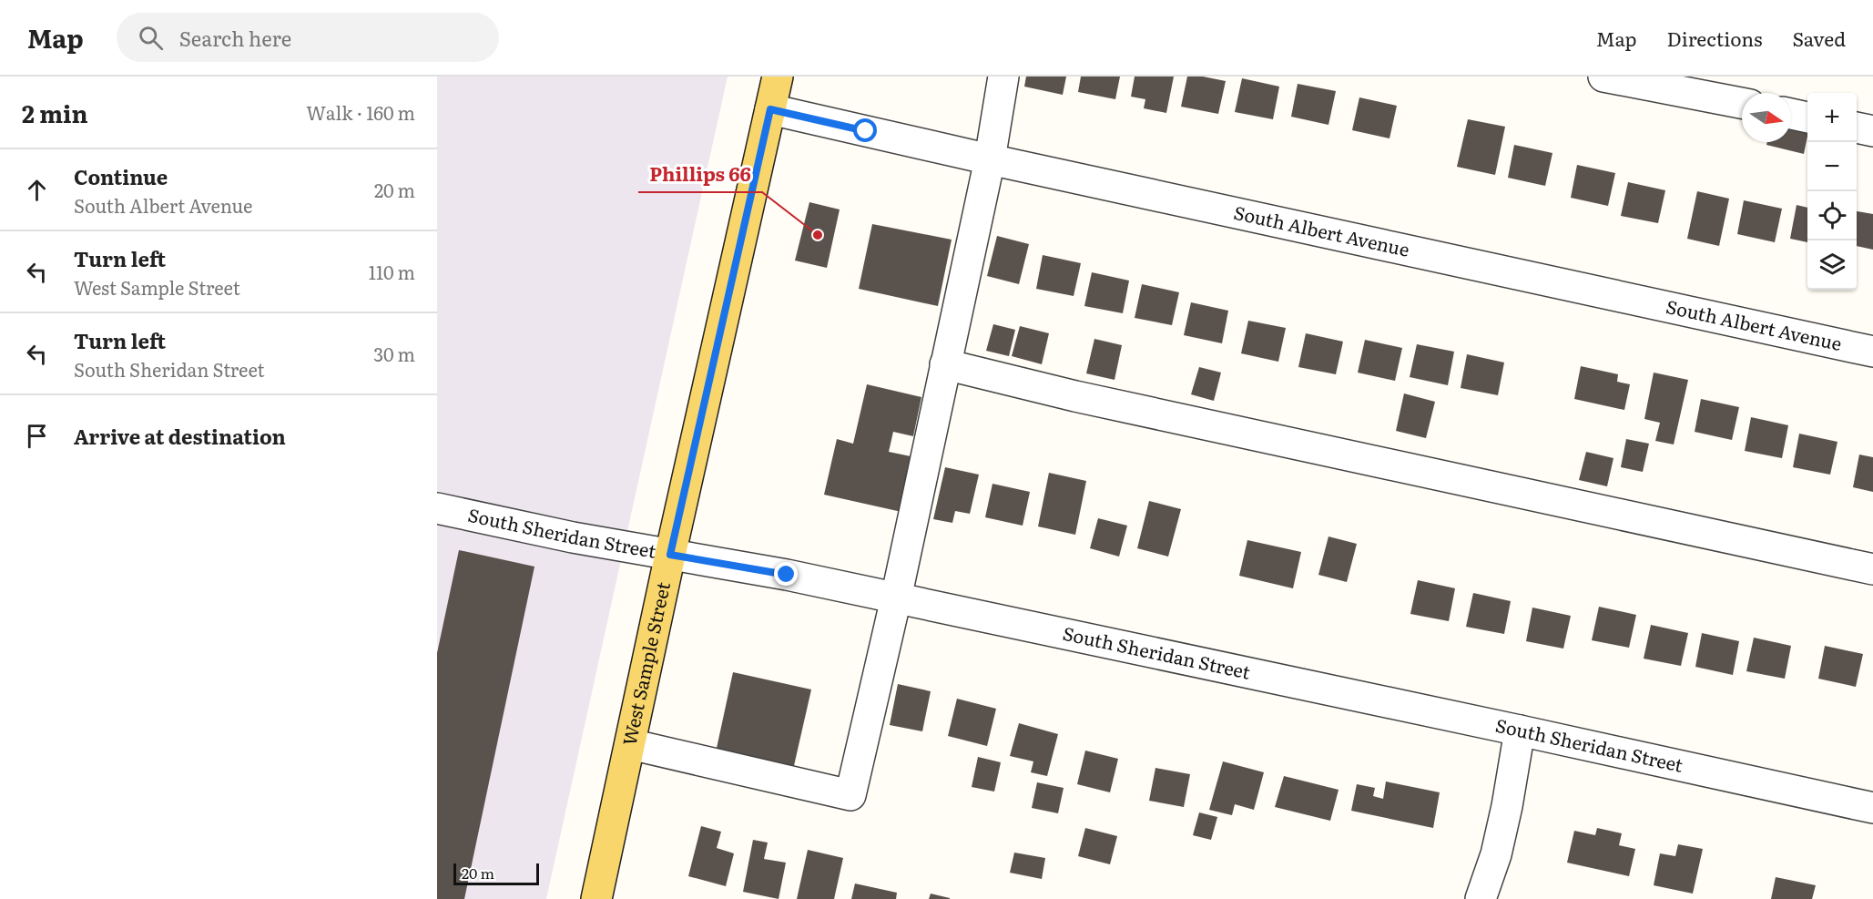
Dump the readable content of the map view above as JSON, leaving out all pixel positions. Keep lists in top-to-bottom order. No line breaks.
{"streets":{"main road":["West Sample Street"],"street":["South Albert Avenue","South Sheridan Street"]},"crossings":[["South Albert Avenue","West Sample Street"],["South Sheridan Street","West Sample Street"]],"places":["Phillips 66"],"scale_bar":"20 m","north":"right","page":{"header":"Map","search":"Search here","nav":["Map","Directions","Saved"],"heading":["2 min","Walk · 160 m"],"map_buttons":["+","−"],"list":[["Continue","South Albert Avenue","20 m"],["Turn left","West Sample Street","110 m"],["Turn left","South Sheridan Street","30 m"],"Arrive at destination"],"scale":"20 m"}}
